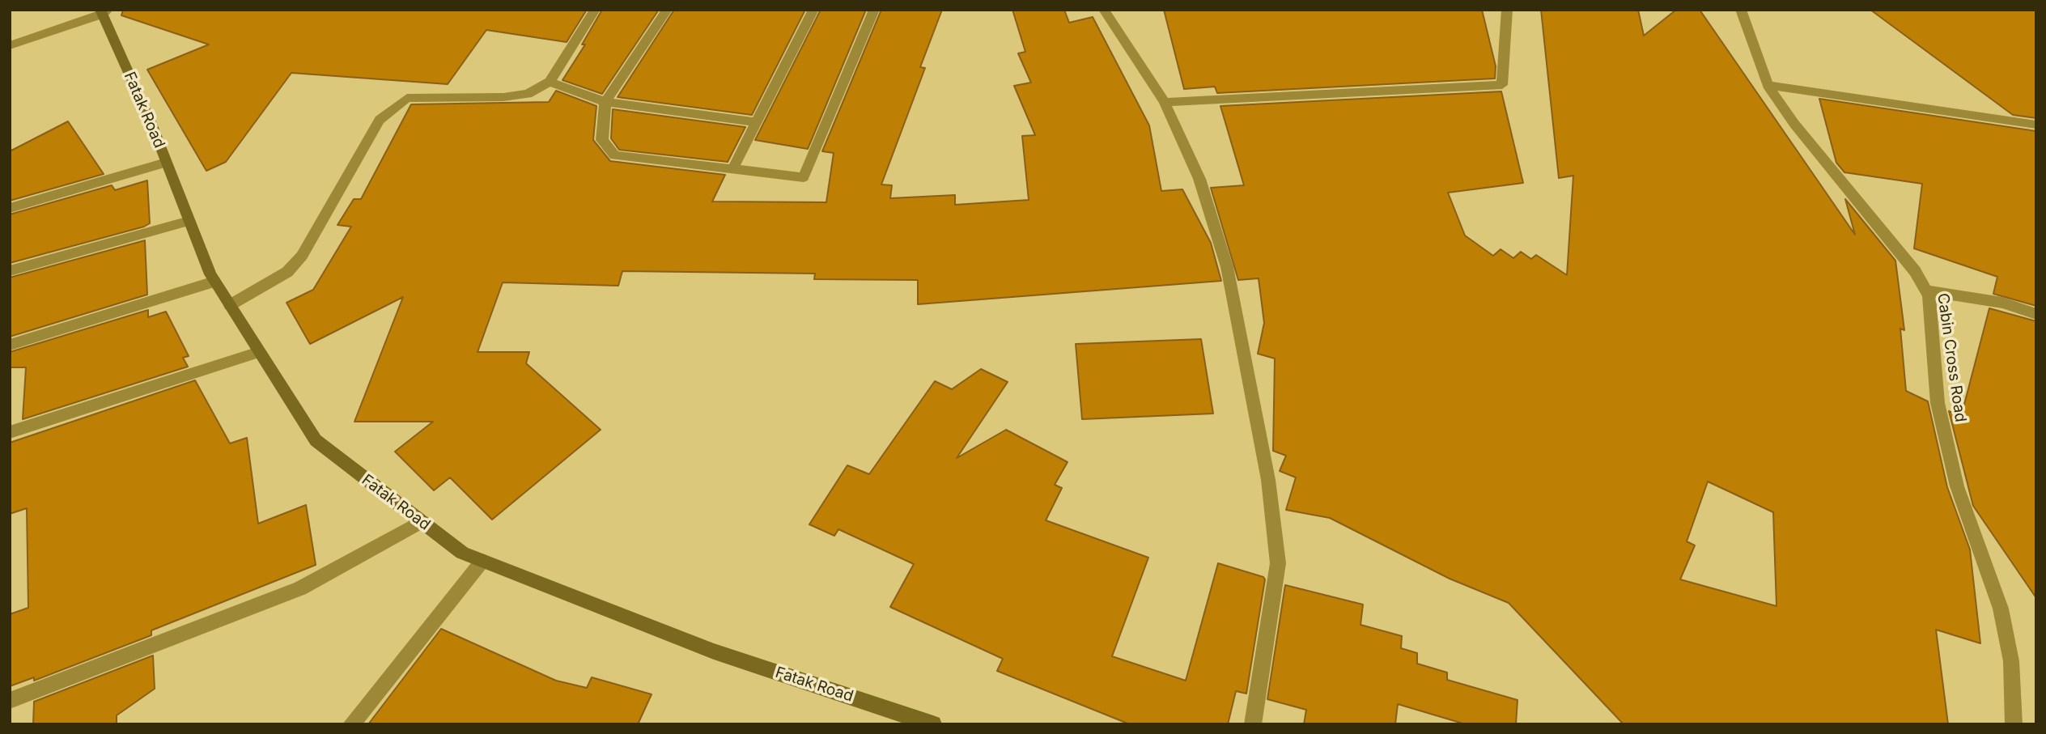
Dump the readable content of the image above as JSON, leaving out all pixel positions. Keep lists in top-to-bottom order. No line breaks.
{"streets":{"main road":["Fatak Road"],"street":["Cabin Cross Road"]}}
